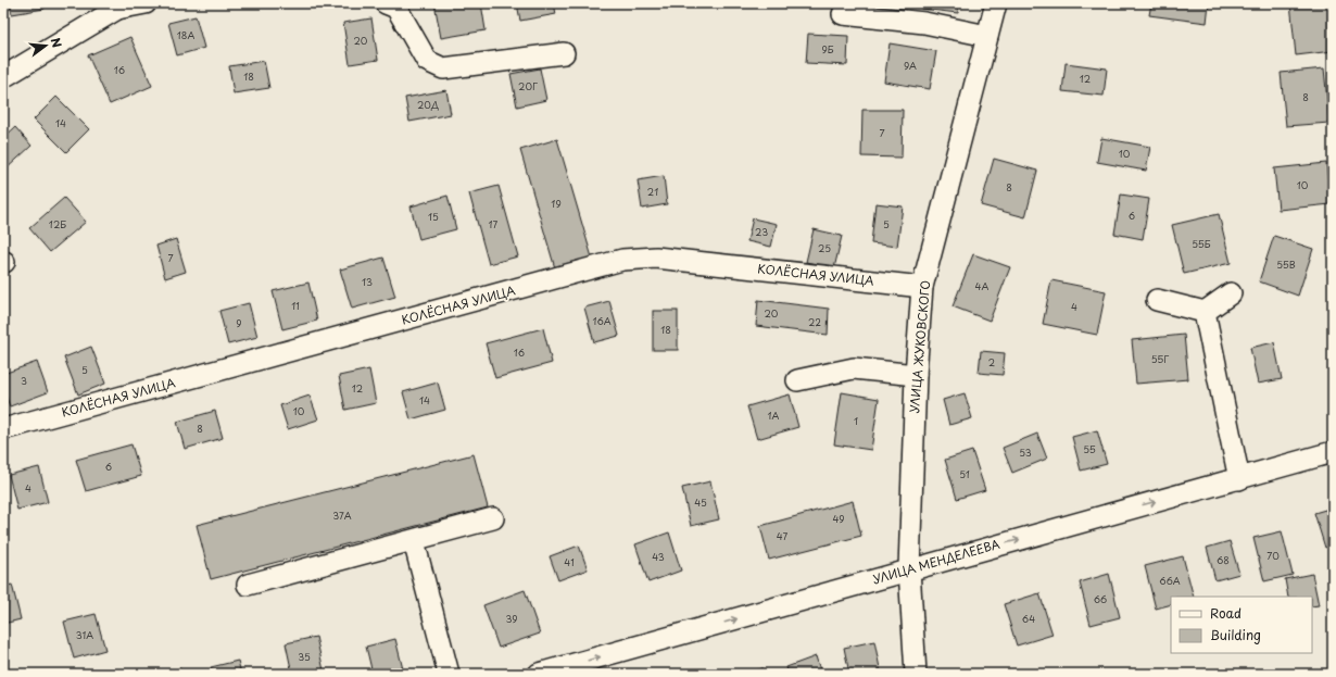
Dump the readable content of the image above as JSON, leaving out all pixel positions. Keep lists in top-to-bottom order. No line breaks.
{"streets":{"street":["КОЛЁСНАЯ УЛИЦА","УЛИЦА ЖУКОВСКОГО","УЛИЦА МЕНДЕЛЕЕВА"]},"crossings":[["КОЛЁСНАЯ УЛИЦА","УЛИЦА ЖУКОВСКОГО"],["УЛИЦА ЖУКОВСКОГО","УЛИЦА МЕНДЕЛЕЕВА"]],"one_way":["УЛИЦА МЕНДЕЛЕЕВА"],"house_numbers":["18А","20","9Б","9А","16","18","12","20Г","8","20Д","14","7","10","10","8","21","19","6","15","12Б","17","5","23","55Б","25","7","55В","13","4А","11","4","20","16А","22","9","18","16","55Г","2","5","3","12","14","10","1А","1","8","55","53","6","51","4","45","37А","49","47","70","43","68","41","66А","66","39","64","31А","35"],"legend":["Road","Building"],"north":"right"}
